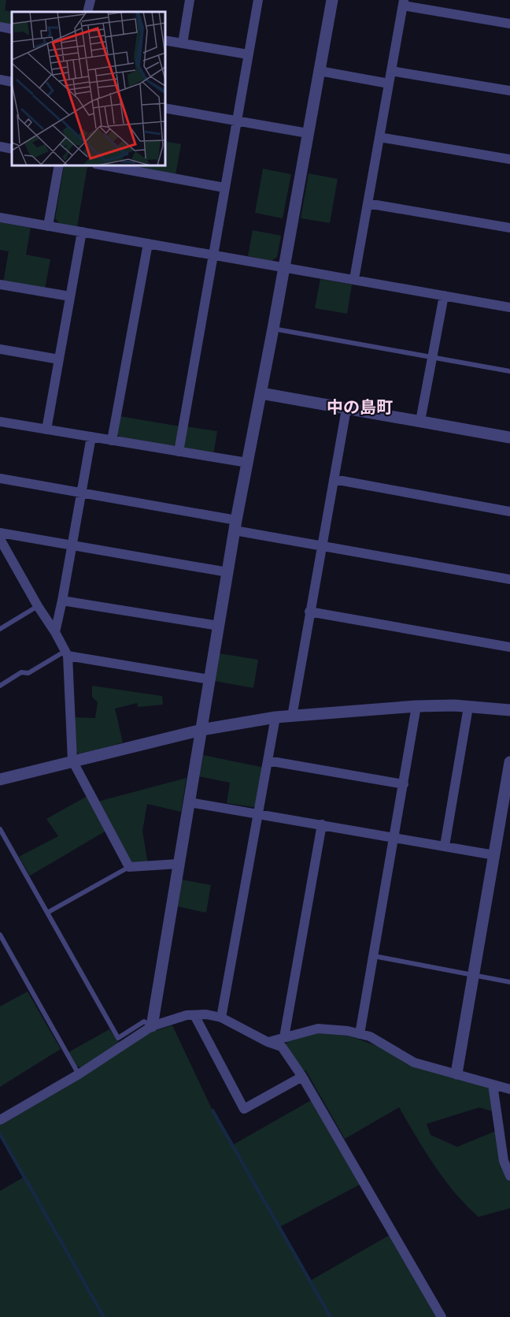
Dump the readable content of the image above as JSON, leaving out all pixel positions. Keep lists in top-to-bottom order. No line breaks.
{"districts":["中の島町"]}
